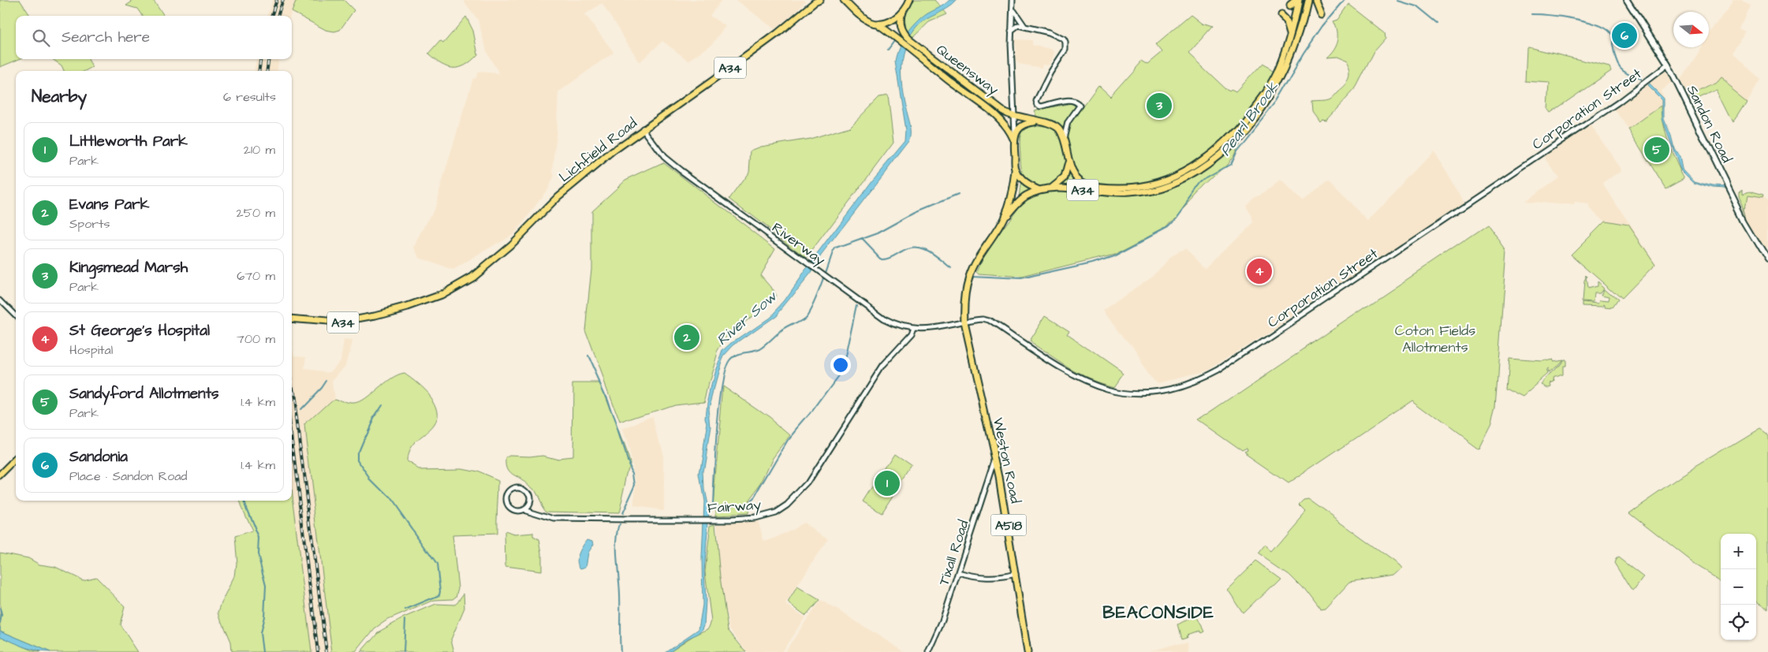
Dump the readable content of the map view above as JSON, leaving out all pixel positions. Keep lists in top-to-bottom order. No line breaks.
{"streets":{"highway":["A34","Queensway","Lichfield Road","Weston Road","A518"],"main road":["Sandon Road"],"street":["Corporation Street","Riverway","Fairway","Tixall Road"]},"crossings":[["Queensway","Weston Road"],["Corporation Street","Sandon Road"],["Corporation Street","Riverway"],["Corporation Street","Weston Road"],["Lichfield Road","Riverway"],["Riverway","Weston Road"],["Riverway","Fairway"],["Weston Road","Tixall Road"]],"districts":["BEACONSIDE"],"water":["Pearl Brook","River Sow"],"parks":["Coton Fields Allotments"],"north":"right","page":{"search":"Search here","pins":["6","3","5","4","2","1"],"heading":["Nearby","6 results"],"list":[{"mark":"1","name":"Littleworth Park","note":"Park","value":"210 m"},{"mark":"2","name":"Evans Park","note":"Sports","value":"250 m"},{"mark":"3","name":"Kingsmead Marsh","note":"Park","value":"670 m"},{"mark":"4","name":"St George's Hospital","note":"Hospital","value":"700 m"},{"mark":"5","name":"Sandyford Allotments","note":"Park","value":"1.4 km"},{"mark":"6","name":"Sandonia","note":"Place · Sandon Road","value":"1.4 km"}],"map_buttons":["+","−"]}}
